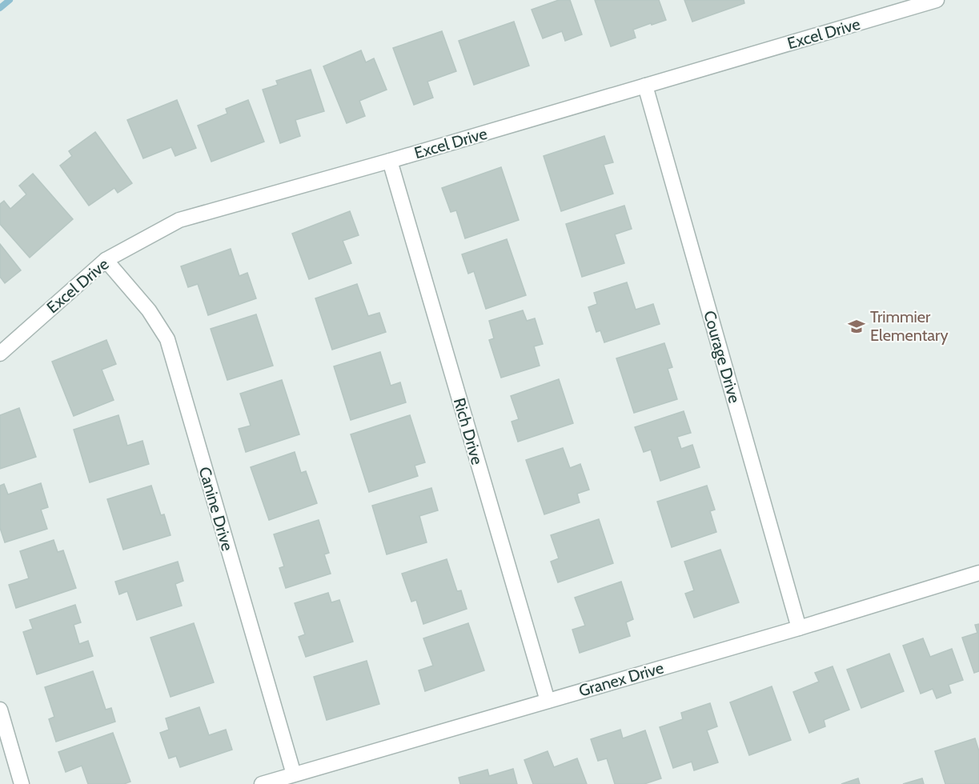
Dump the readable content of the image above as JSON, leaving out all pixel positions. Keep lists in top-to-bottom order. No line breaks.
{"streets":{"street":["Excel Drive","Courage Drive","Rich Drive","Canine Drive","Granex Drive"]},"crossings":[["Excel Drive","Courage Drive"],["Excel Drive","Rich Drive"],["Excel Drive","Canine Drive"],["Courage Drive","Granex Drive"],["Rich Drive","Granex Drive"],["Canine Drive","Granex Drive"]],"places":{"school or university":["Trimmier Elementary"]}}
